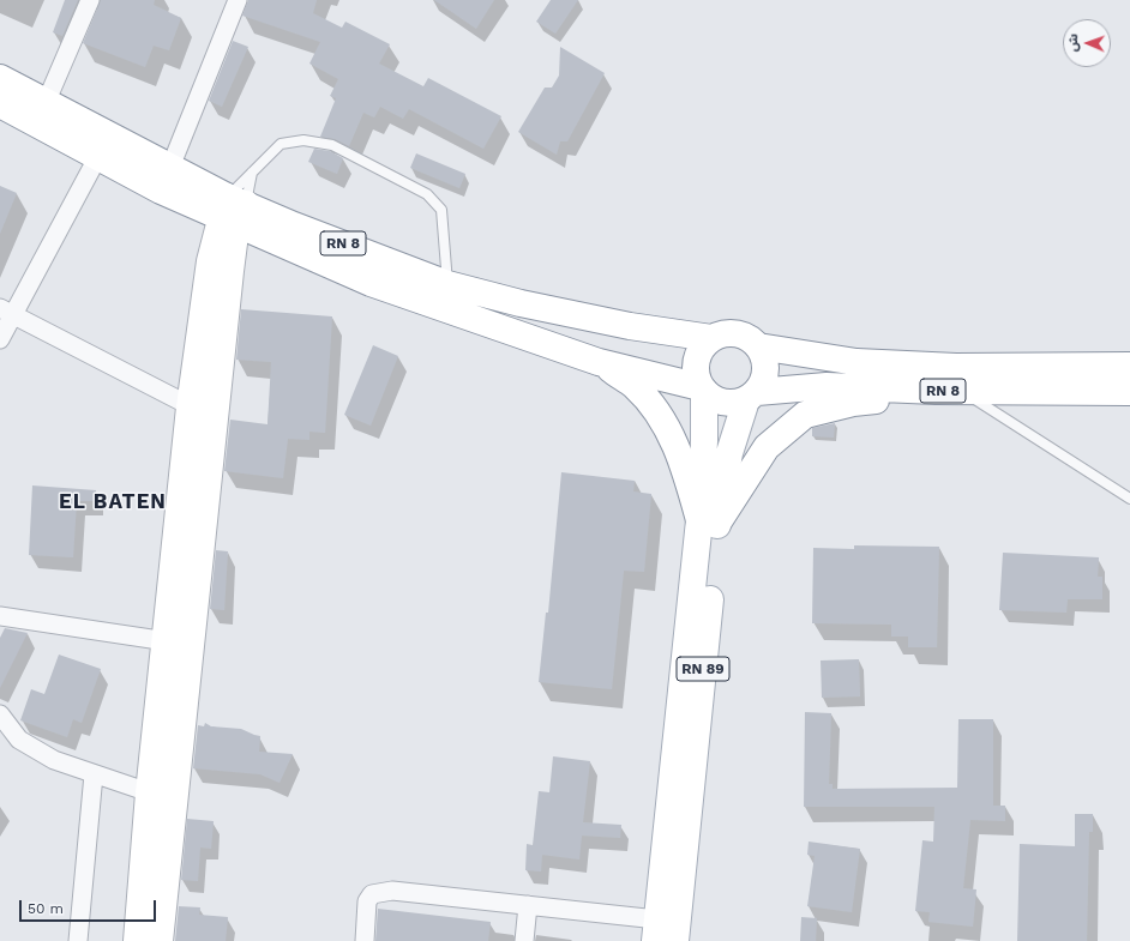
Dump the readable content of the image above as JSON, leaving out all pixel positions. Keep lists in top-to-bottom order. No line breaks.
{"streets":{"main road":["RN 8","RN 89"]},"crossings":[["RN 8","RN 89"]],"districts":["EL BATEN"],"scale_bar":"50 m","north":"left"}
